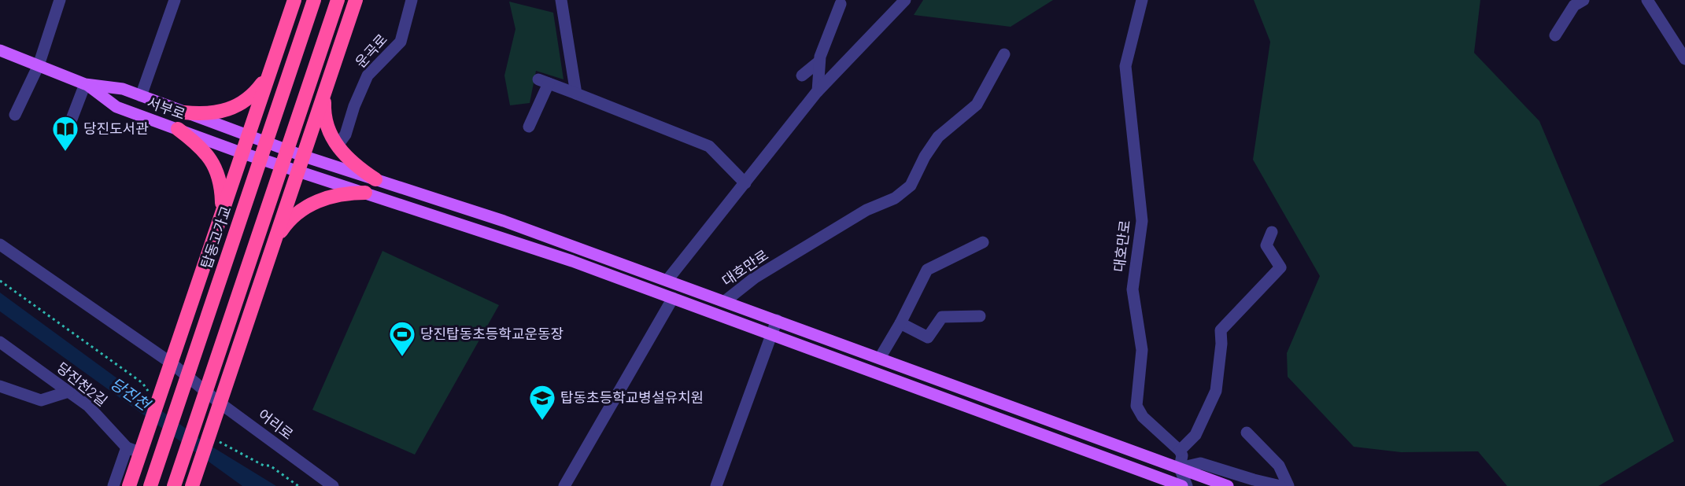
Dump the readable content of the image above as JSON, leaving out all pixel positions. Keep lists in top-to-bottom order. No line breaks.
{"streets":{"highway":["탑동고가교"],"main road":["서부로"],"street":["운곡로","대호만로","당진천2길","어리로"]},"crossings":[["서부로","대호만로"]],"water":["당진천"],"places":{"library":["당진도서관"],"sports":["당진탑동초등학교운동장"],"school or university":["탑동초등학교병설유치원"]}}
